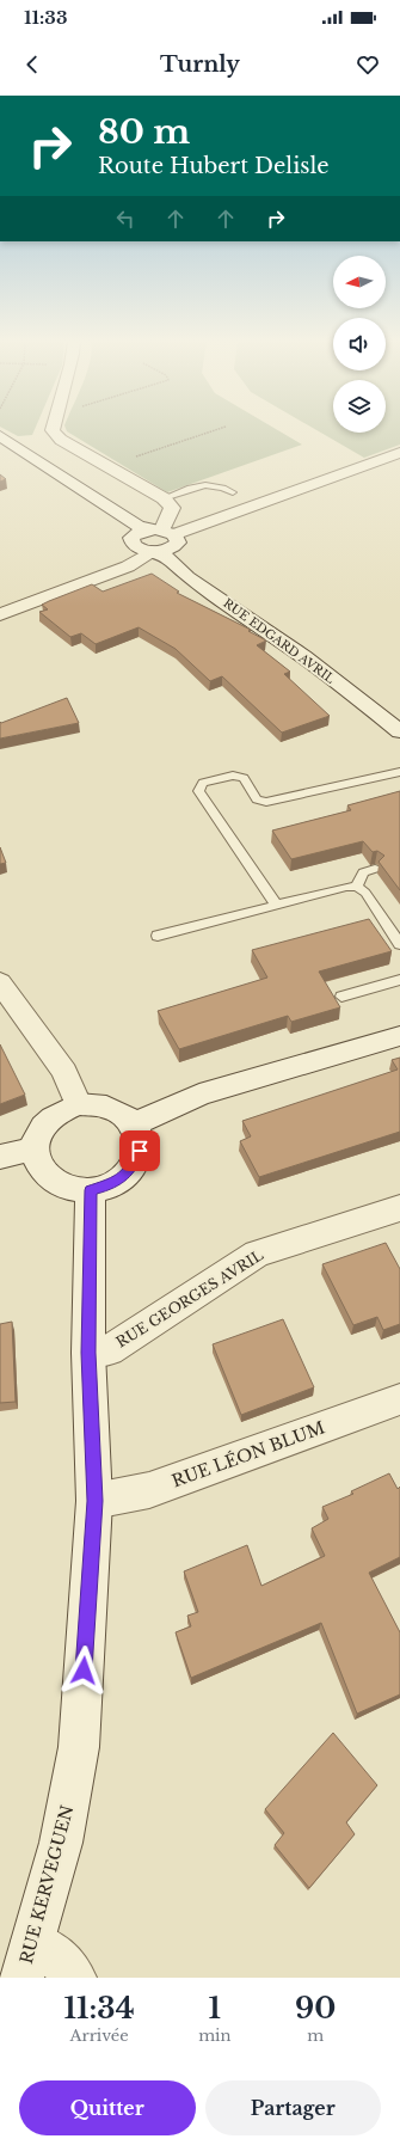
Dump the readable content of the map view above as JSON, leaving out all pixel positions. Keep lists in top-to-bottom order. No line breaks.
{"streets":{"street":["RUE EDGARD AVRIL","RUE GEORGES AVRIL","RUE LÉON BLUM","RUE KERVEGUEN"]},"crossings":[["RUE GEORGES AVRIL","RUE KERVEGUEN"],["RUE LÉON BLUM","RUE KERVEGUEN"]],"north":"left","page":{"status":"11:33","header":"Turnly","turn":["80 m","Route Hubert Delisle"],"eta":["11:34","Arrivée","1","min","90","m"],"buttons":["Quitter","Partager"]}}
